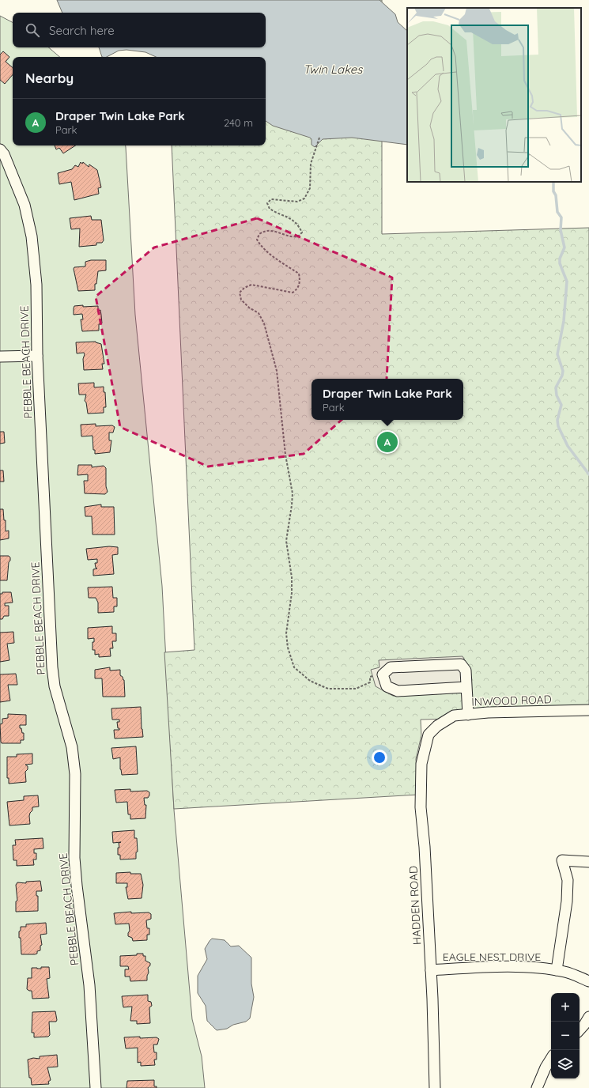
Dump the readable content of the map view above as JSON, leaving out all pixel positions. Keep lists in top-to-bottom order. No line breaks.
{"streets":{"street":["PEBBLE BEACH DRIVE","INWOOD ROAD","HADDEN ROAD","EAGLE NEST DRIVE"]},"crossings":[["INWOOD ROAD","HADDEN ROAD"],["HADDEN ROAD","EAGLE NEST DRIVE"]],"water":["Twin Lakes"],"page":{"search":"Search here","heading":"Nearby","list":[{"mark":"A","name":"Draper Twin Lake Park","note":"Park","value":"240 m"}],"popup":["Draper Twin Lake Park","Park"],"pins":"A","map_buttons":["+","−"]}}
